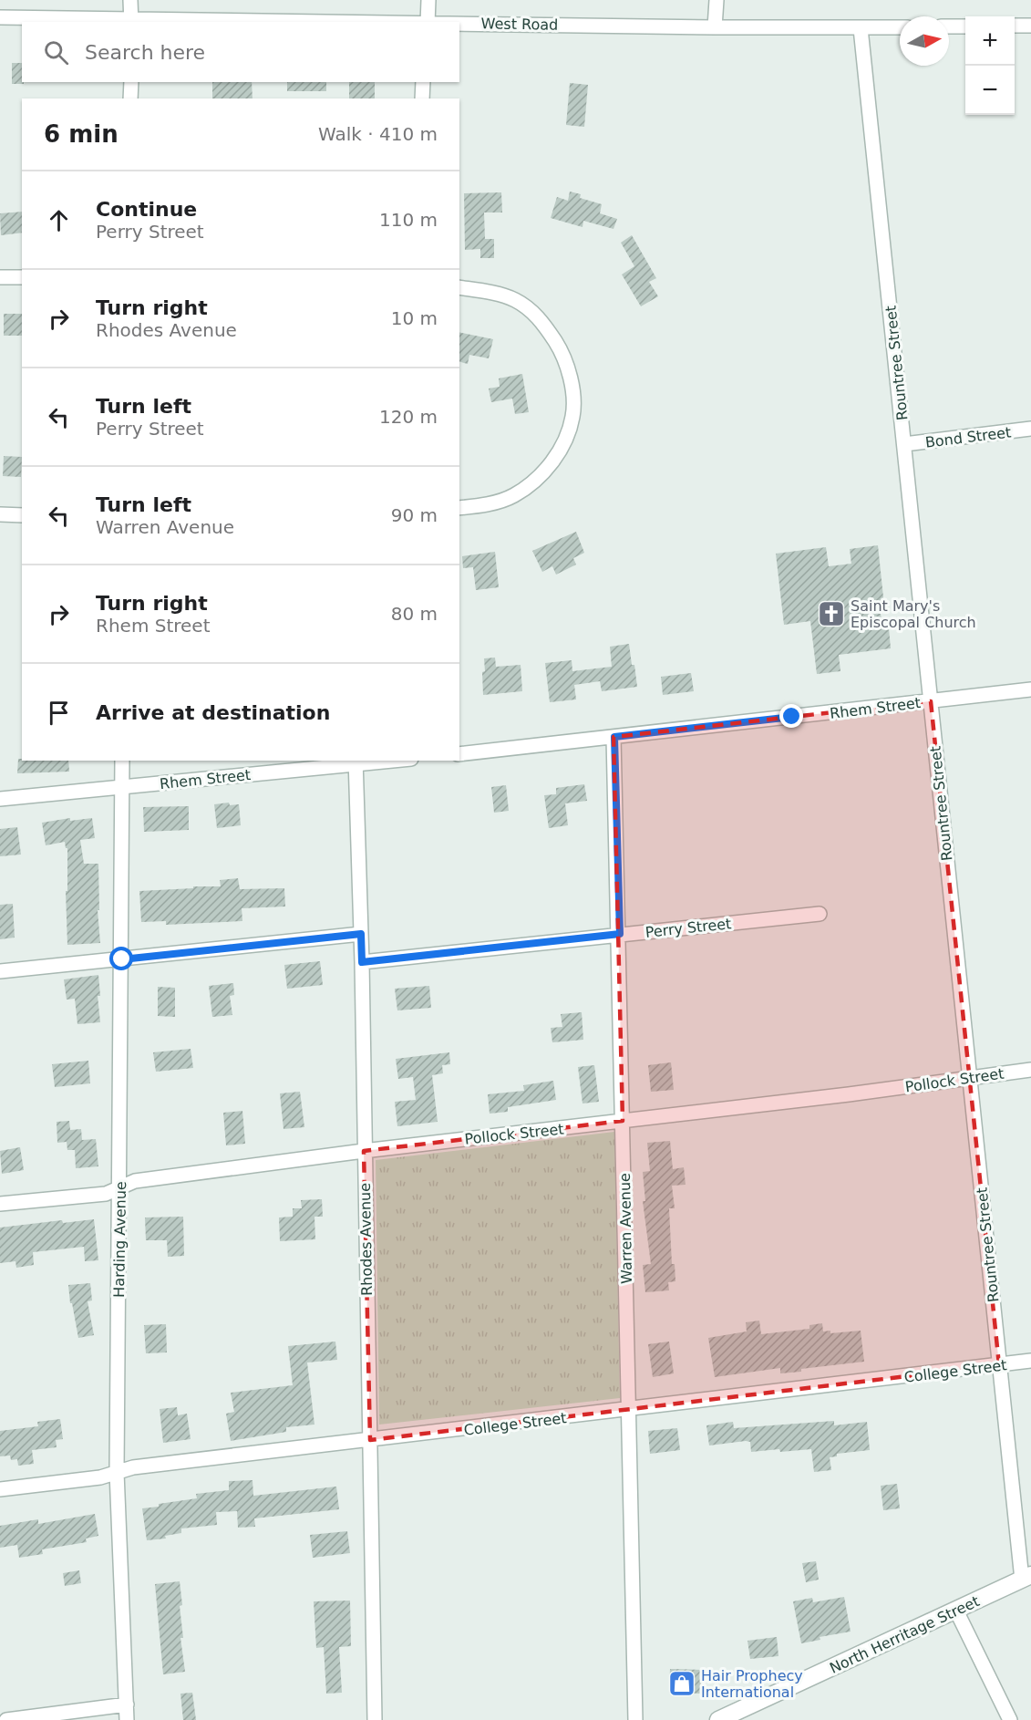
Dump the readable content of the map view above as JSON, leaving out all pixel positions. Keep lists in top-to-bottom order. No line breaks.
{"streets":{"street":["West Road","Rountree Street","Bond Street","Rhem Street","Perry Street","Pollock Street","Warren Avenue","Harding Avenue","Rhodes Avenue","College Street","North Herritage Street"]},"crossings":[["West Road","Rountree Street"],["Rountree Street","Bond Street"],["Rountree Street","Rhem Street"],["Rountree Street","Pollock Street"],["Rountree Street","College Street"],["Rountree Street","North Herritage Street"],["Rhem Street","Warren Avenue"],["Rhem Street","Harding Avenue"],["Rhem Street","Rhodes Avenue"],["Perry Street","Warren Avenue"],["Perry Street","Rhodes Avenue"],["Pollock Street","Warren Avenue"],["Pollock Street","Harding Avenue"],["Pollock Street","Rhodes Avenue"],["Warren Avenue","College Street"],["Harding Avenue","College Street"],["Rhodes Avenue","College Street"]],"places":{"church":["Saint Mary's Episcopal Church"],"shop":["Hair Prophecy International"]},"north":"right","page":{"map_buttons":["+","−"],"search":"Search here","heading":["6 min","Walk · 410 m"],"list":[["Continue","Perry Street","110 m"],["Turn right","Rhodes Avenue","10 m"],["Turn left","Perry Street","120 m"],["Turn left","Warren Avenue","90 m"],["Turn right","Rhem Street","80 m"],"Arrive at destination"]}}
